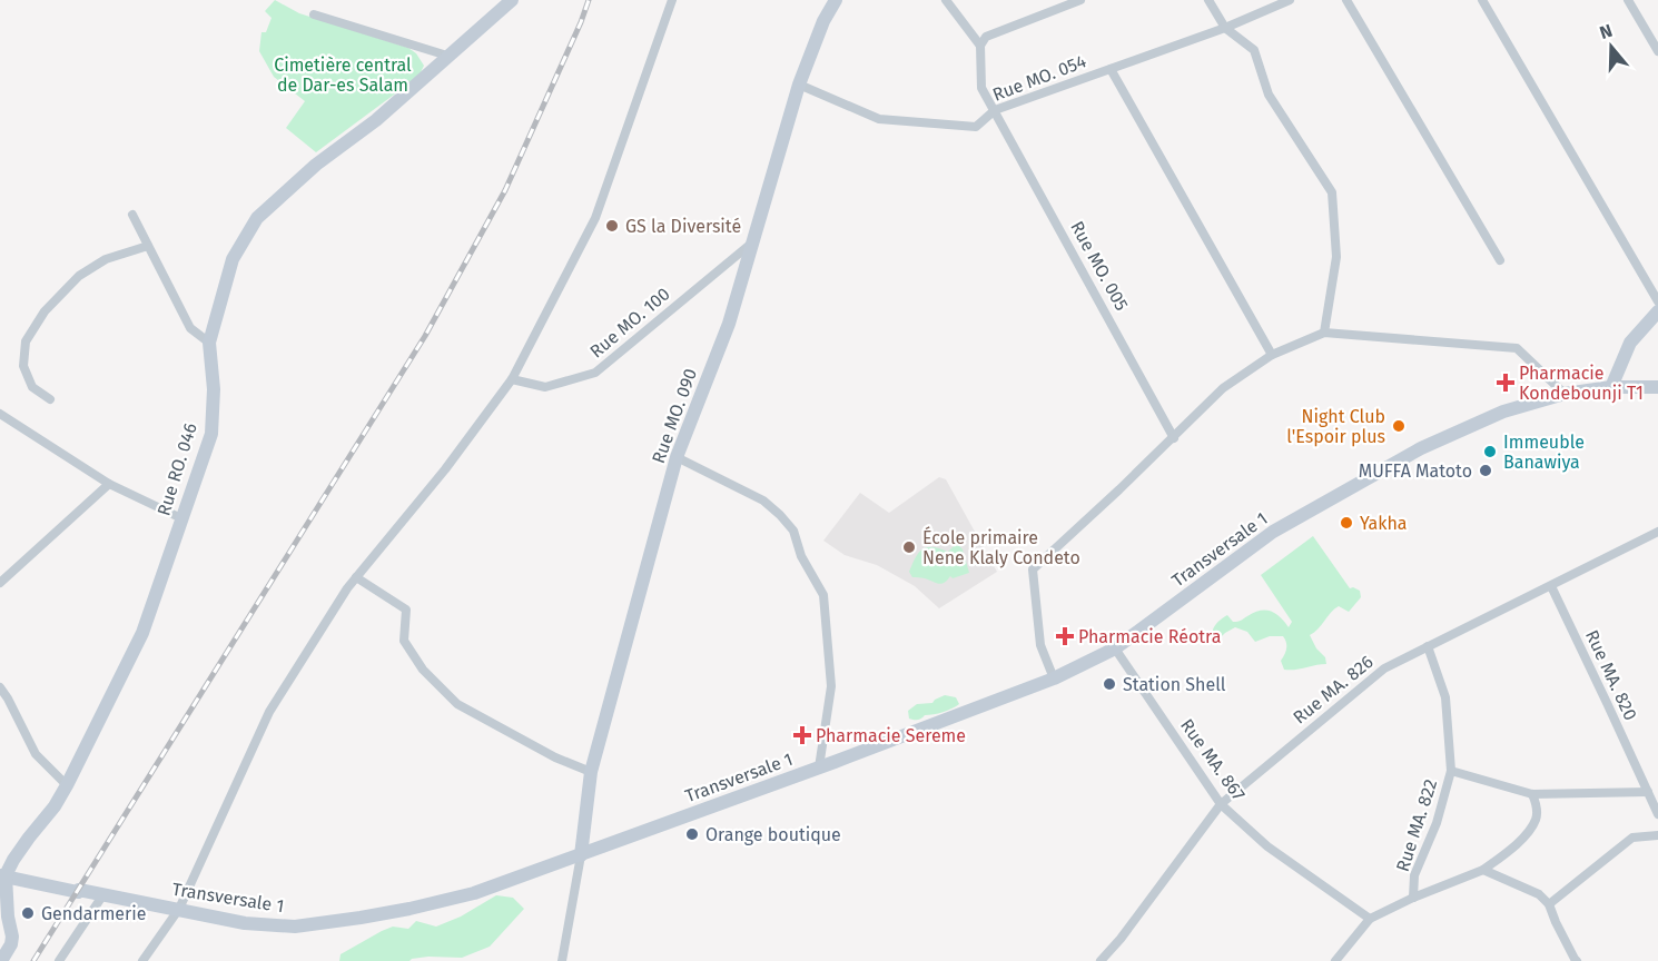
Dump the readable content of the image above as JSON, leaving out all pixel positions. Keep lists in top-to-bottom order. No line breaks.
{"streets":{"street":["Rue MO. 054","Rue MO. 005","Rue MO. 100","Rue MO. 090","Rue RO. 046","Transversale 1","Rue MA. 820","Rue MA. 826","Rue MA. 867","Rue MA. 822"]},"crossings":[["Rue MO. 054","Rue MO. 005"],["Rue MO. 054","Rue MO. 090"],["Rue MO. 100","Rue MO. 090"],["Rue MO. 090","Transversale 1"],["Rue RO. 046","Transversale 1"],["Transversale 1","Rue MA. 867"],["Rue MA. 820","Rue MA. 826"],["Rue MA. 826","Rue MA. 867"],["Rue MA. 826","Rue MA. 822"]],"parks":["Cimetière central de Dar-es Salam"],"places":{"other":["GS la Diversité","Night Club l'Espoir plus","Immeuble Banawiya","MUFFA Matoto","Yakha","École primaire Nene Klaly Condeto","Station Shell","Orange boutique","Gendarmerie"],"health":["Pharmacie Kondebounji T1","Pharmacie Réotra","Pharmacie Sereme"]},"north":"top"}
